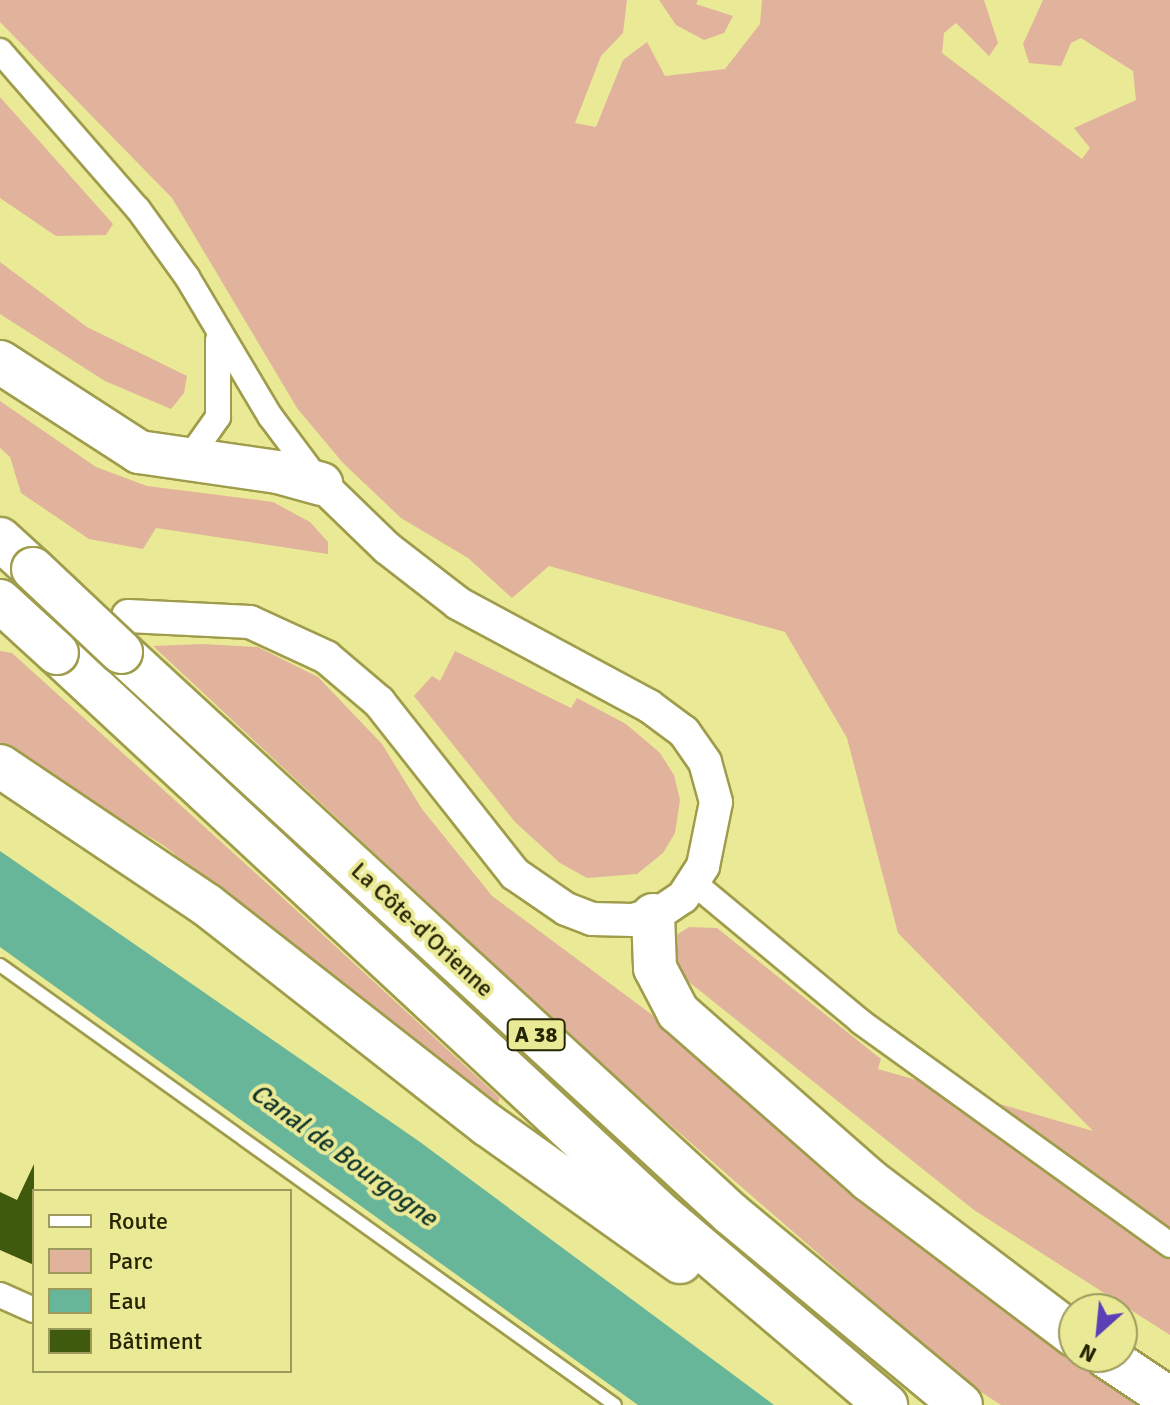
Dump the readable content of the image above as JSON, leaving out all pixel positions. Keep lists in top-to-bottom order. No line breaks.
{"streets":{"highway":["La Côte-d'Orienne","A 38"]},"water":["Canal de Bourgogne"],"legend":["Route","Parc","Eau","Bâtiment"],"north":"bottom left"}
